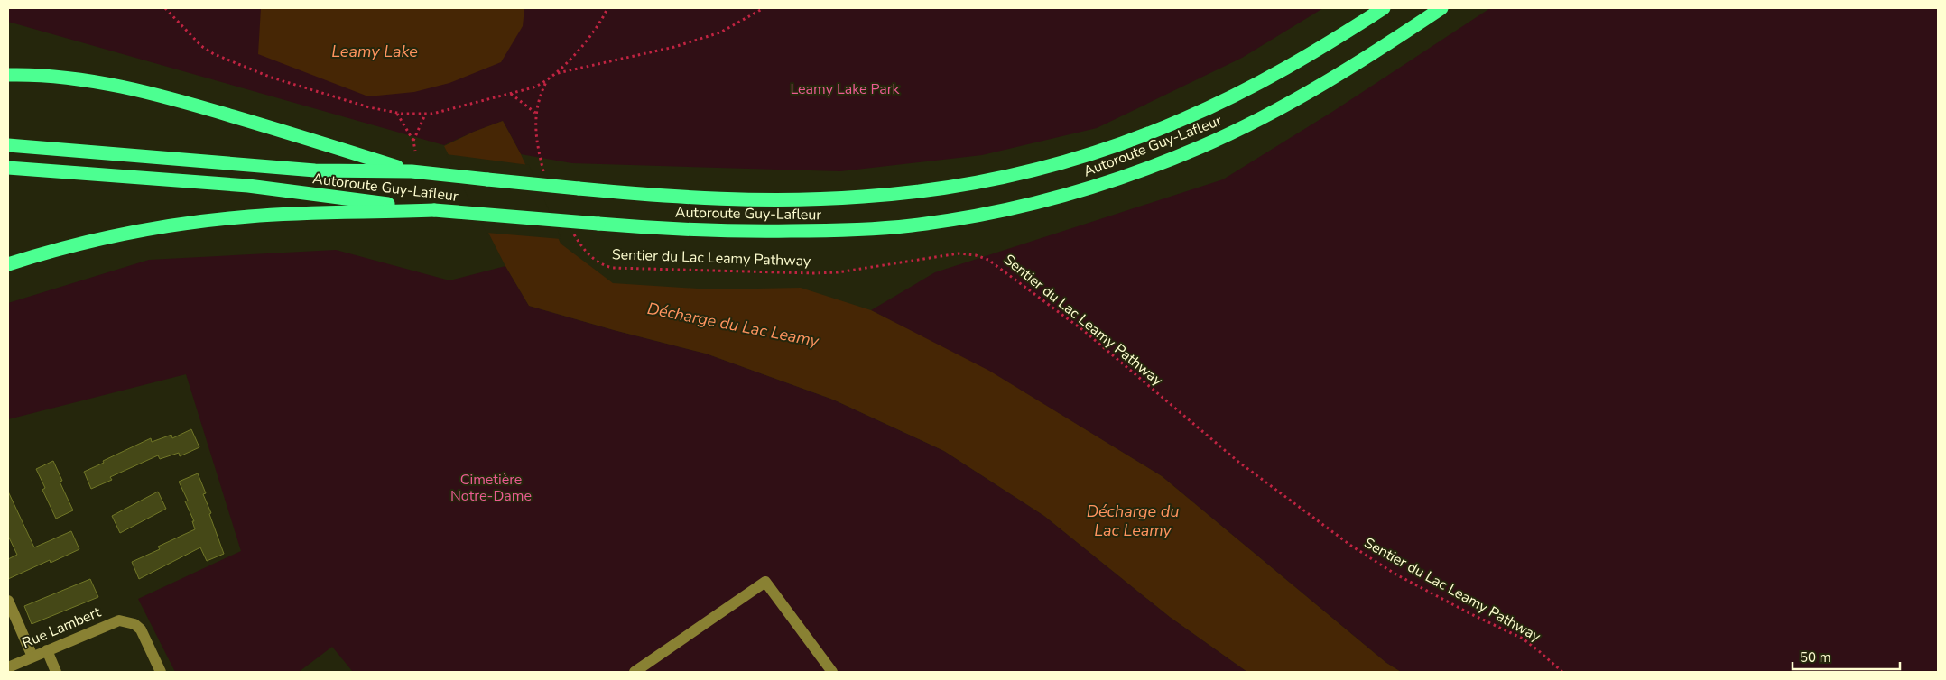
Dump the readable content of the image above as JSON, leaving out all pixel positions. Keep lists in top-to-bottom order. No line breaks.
{"streets":{"highway":["Autoroute Guy-Lafleur"],"street":["Rue Lambert"],"path":["Sentier du Lac Leamy Pathway"]},"water":["Leamy Lake","Décharge du Lac Leamy"],"parks":["Leamy Lake Park","Cimetière Notre-Dame"],"scale_bar":"50 m"}
